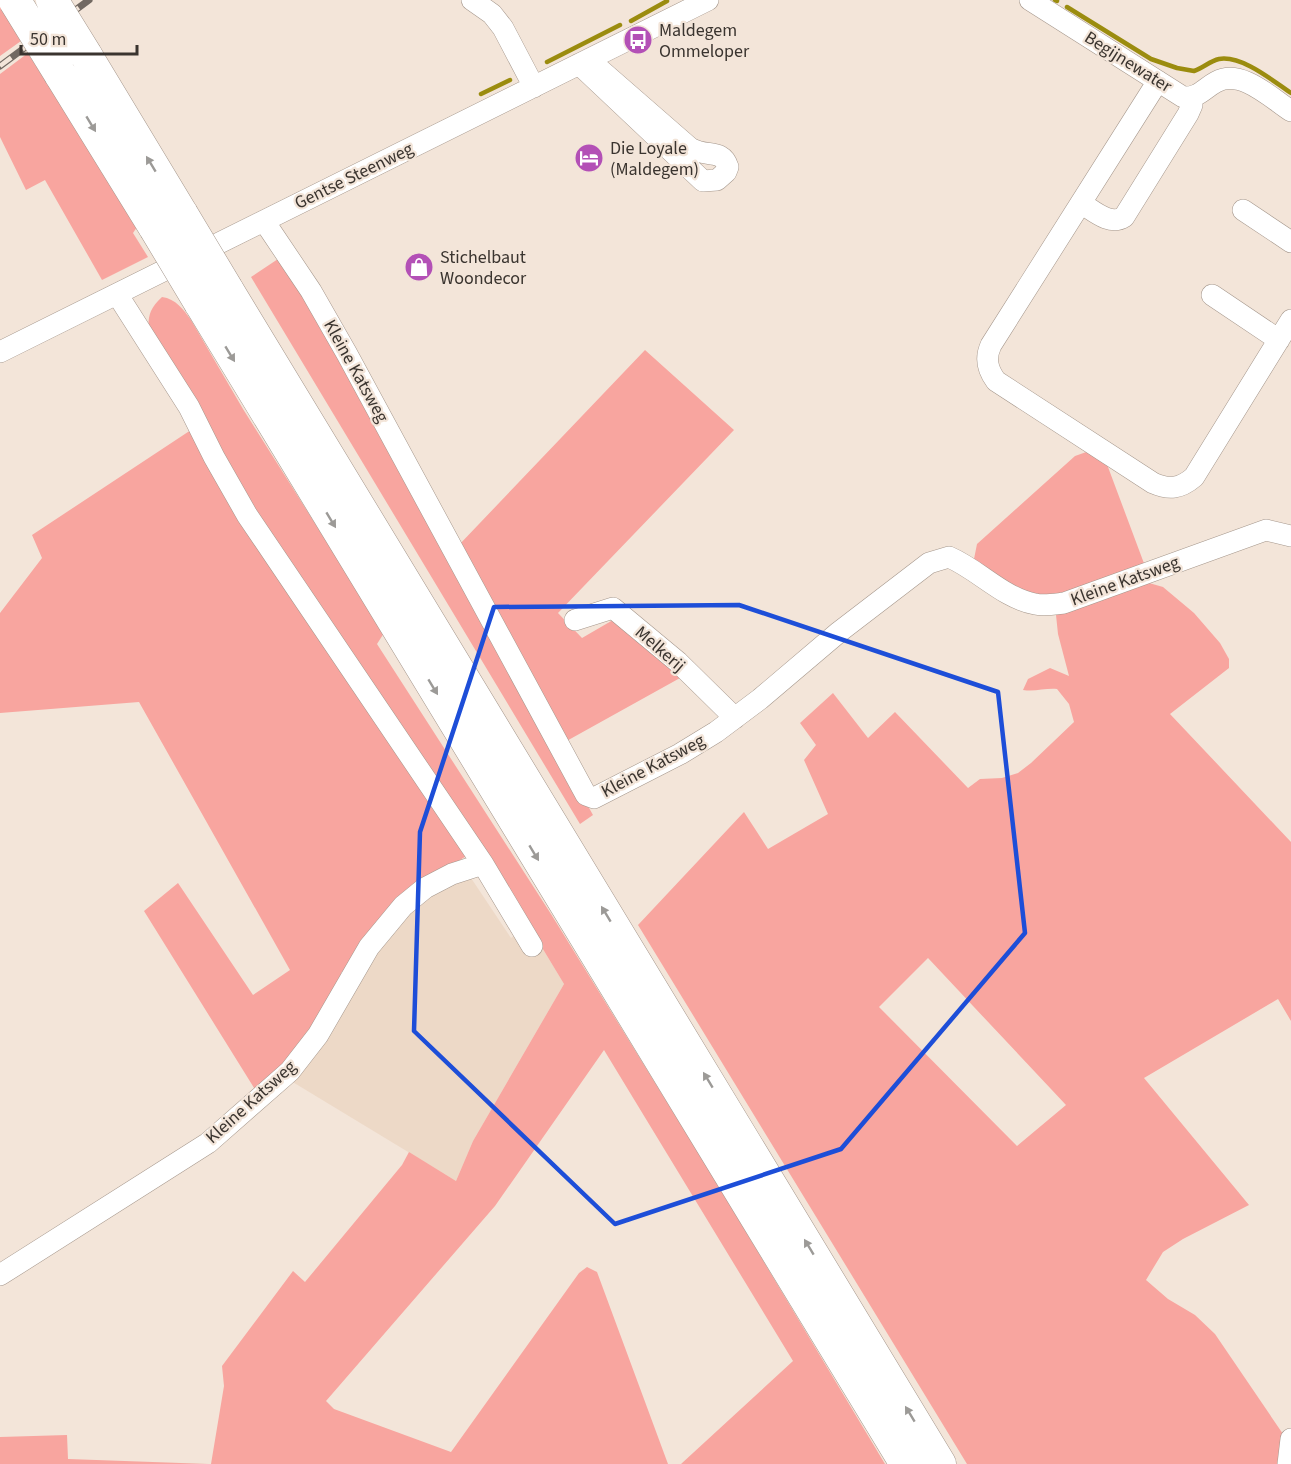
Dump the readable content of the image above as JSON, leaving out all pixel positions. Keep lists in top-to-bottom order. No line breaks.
{"streets":{"street":["Begijnewater","Gentse Steenweg","Kleine Katsweg","Melkerij"]},"crossings":[["Gentse Steenweg","Kleine Katsweg"],["Kleine Katsweg","Melkerij"]],"places":{"bus stop":["Maldegem Ommeloper"],"hotel":["Die Loyale (Maldegem)"],"shop":["Stichelbaut Woondecor"]},"scale_bar":"50 m"}
